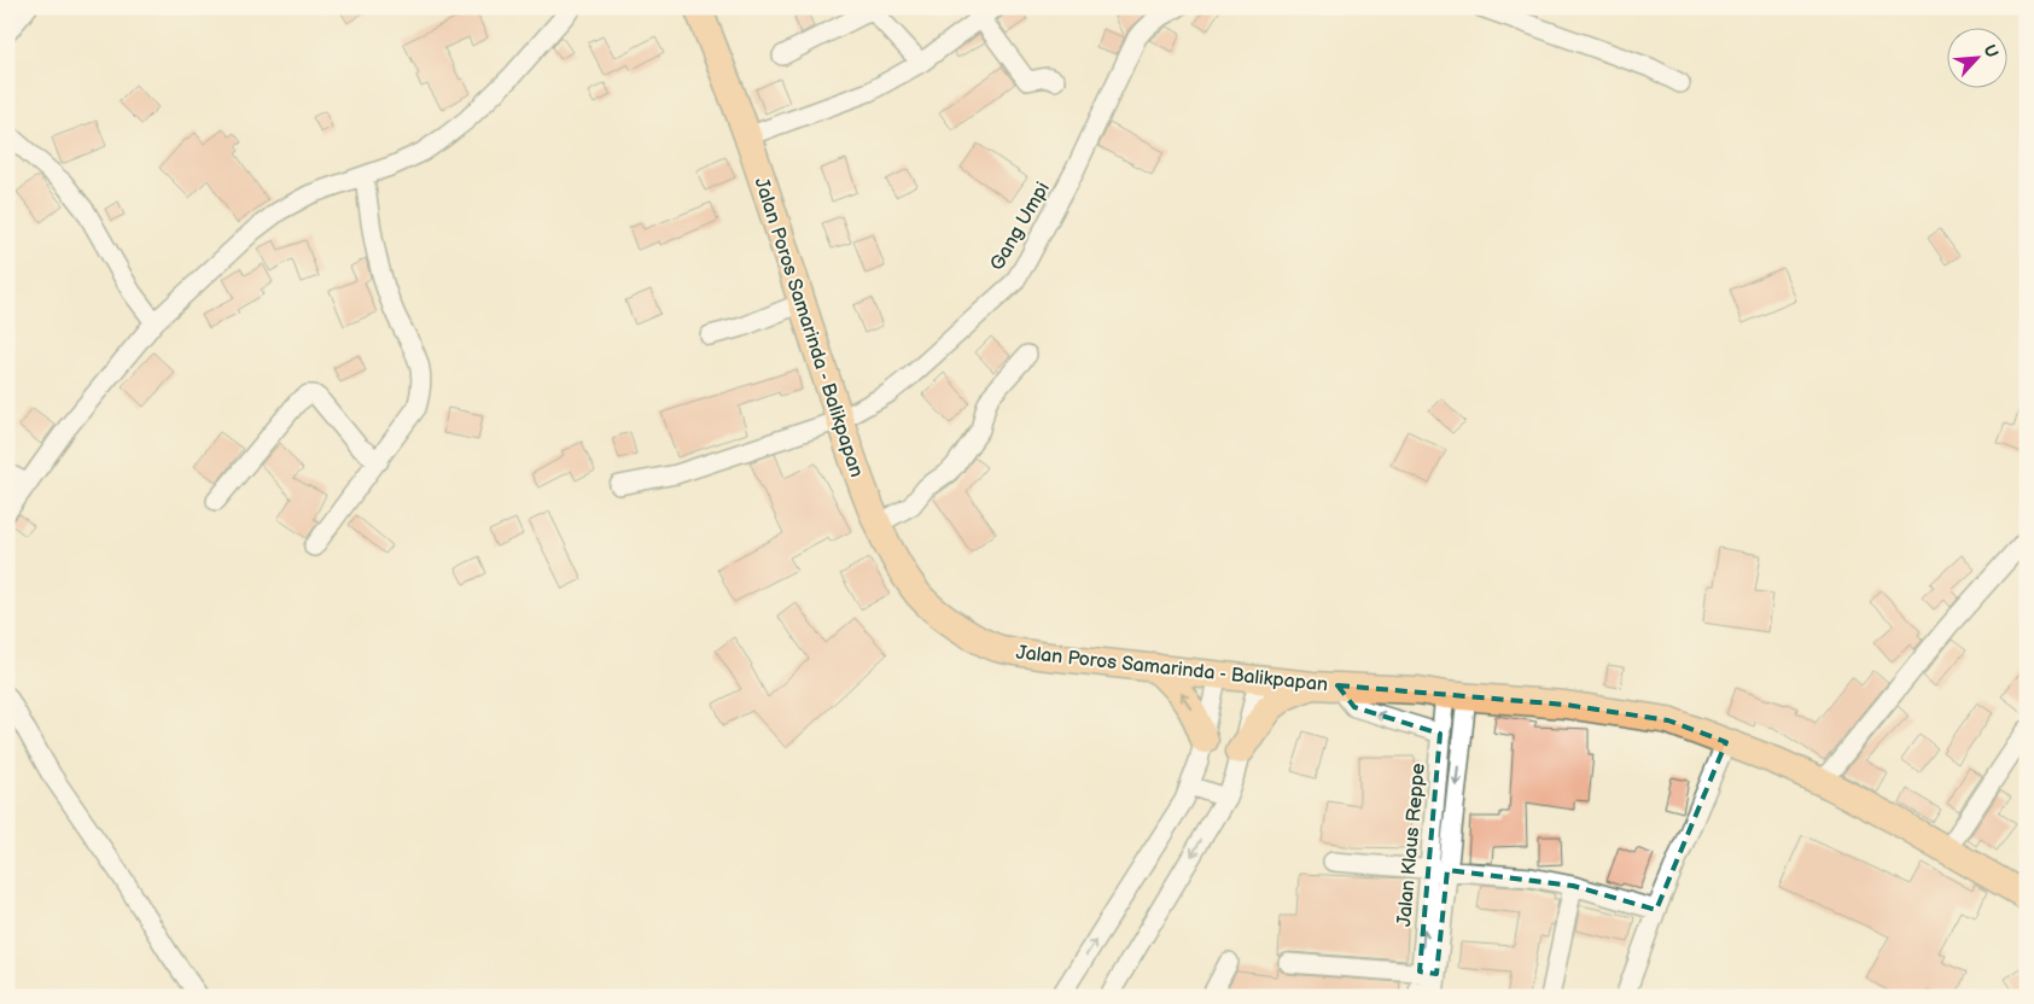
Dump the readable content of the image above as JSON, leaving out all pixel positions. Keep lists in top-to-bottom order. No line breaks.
{"streets":{"highway":["Jalan Poros Samarinda - Balikpapan"],"street":["Gang Umpi","Jalan Klaus Reppe"]},"crossings":[["Gang Umpi","Jalan Poros Samarinda - Balikpapan"],["Jalan Poros Samarinda - Balikpapan","Jalan Klaus Reppe"]],"north":"top right"}
